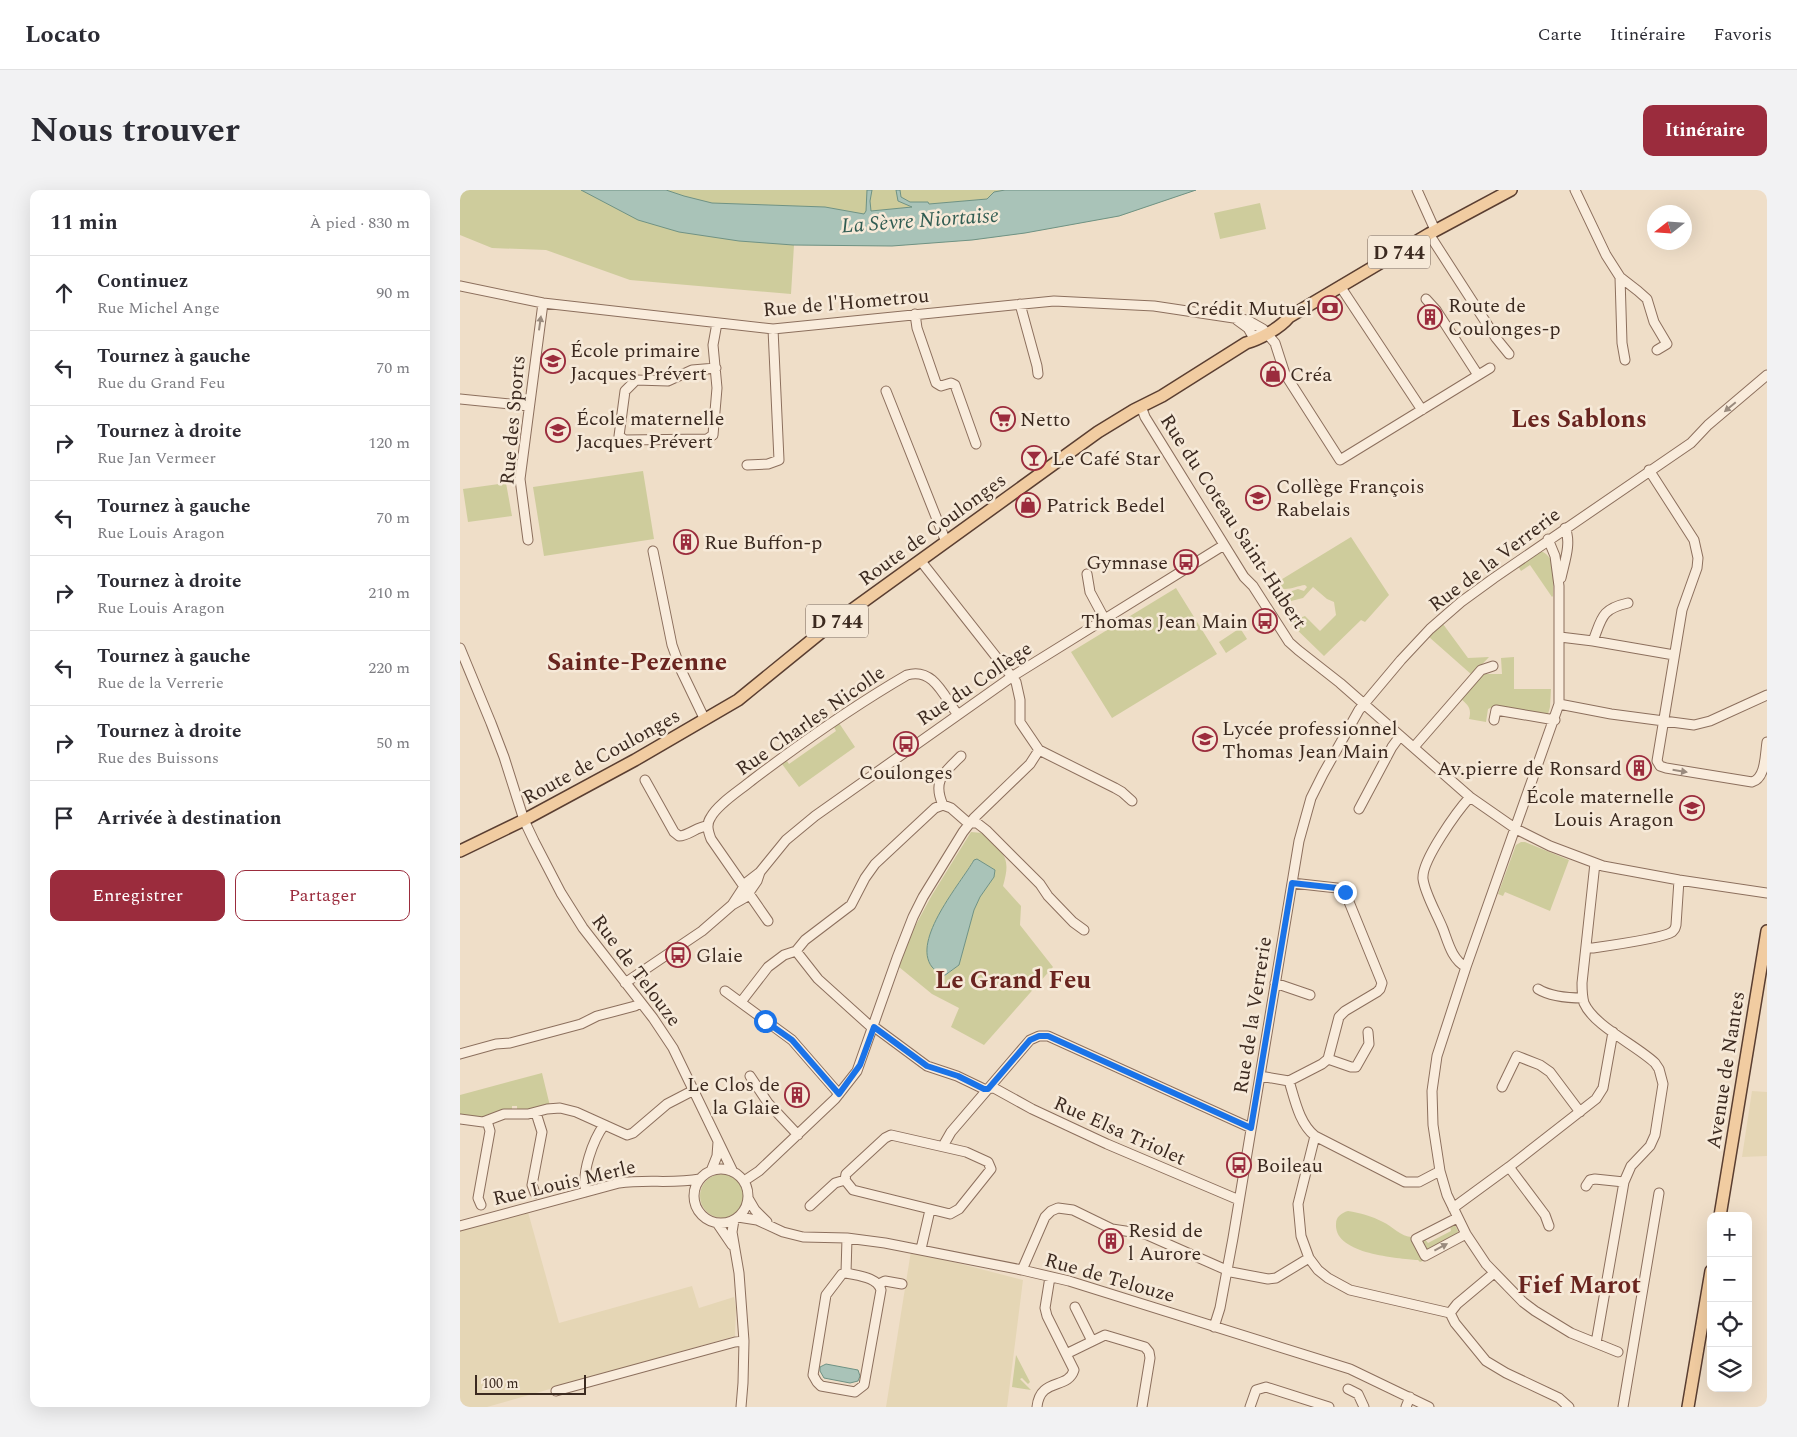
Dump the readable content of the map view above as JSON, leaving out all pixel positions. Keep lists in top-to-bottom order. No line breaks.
{"streets":{"main road":["D 744","Route de Coulonges","Avenue de Nantes"],"street":["Rue de l'Hometrou","Rue des Sports","Rue du Coteau Saint-Hubert","Rue de la Verrerie","Rue du Collège","Rue Charles Nicolle","Rue de Telouze","Rue Elsa Triolet","Rue Louis Merle"]},"crossings":[["Rue de l'Hometrou","Rue des Sports"],["Rue de l'Hometrou","Route de Coulonges"],["Rue du Coteau Saint-Hubert","Route de Coulonges"],["Rue du Coteau Saint-Hubert","Rue de la Verrerie"],["Rue du Coteau Saint-Hubert","Rue du Collège"],["Route de Coulonges","Rue de Telouze"],["Rue de la Verrerie","Rue de Telouze"],["Rue de la Verrerie","Rue Elsa Triolet"],["Rue du Collège","Rue Charles Nicolle"],["Rue du Collège","Rue de Telouze"],["Rue de Telouze","Rue Louis Merle"]],"one_way":["Rue des Sports"],"districts":["Les Sablons","Sainte-Pezenne","Le Grand Feu","Fief Marot"],"water":["La Sèvre Niortaise"],"places":{"bank":["Crédit Mutuel"],"building":["Route de Coulonges-p","Rue Buffon-p","Av.pierre de Ronsard","Le Clos de la Glaie","Resid de l Aurore"],"school or university":["École primaire Jacques Prévert","École maternelle Jacques Prévert","Collège François Rabelais","Lycée professionnel Thomas Jean Main","École maternelle Louis Aragon"],"shop":["Créa","Patrick Bedel"],"supermarket":["Netto"],"bar":["Le Café Star"],"bus stop":["Gymnase","Thomas Jean Main","Coulonges","Glaie","Boileau"]},"scale_bar":"100 m","north":"left","page":{"header":"Locato","nav":["Carte","Itinéraire","Favoris"],"title":"Nous trouver","buttons":["Itinéraire",["Enregistrer","Partager"]],"heading":["11 min","À pied · 830 m"],"list":[["Continuez","Rue Michel Ange","90 m"],["Tournez à gauche","Rue du Grand Feu","70 m"],["Tournez à droite","Rue Jan Vermeer","120 m"],["Tournez à gauche","Rue Louis Aragon","70 m"],["Tournez à droite","Rue Louis Aragon","210 m"],["Tournez à gauche","Rue de la Verrerie","220 m"],["Tournez à droite","Rue des Buissons","50 m"],"Arrivée à destination"],"map_buttons":["+","−"],"scale":"100 m"}}
